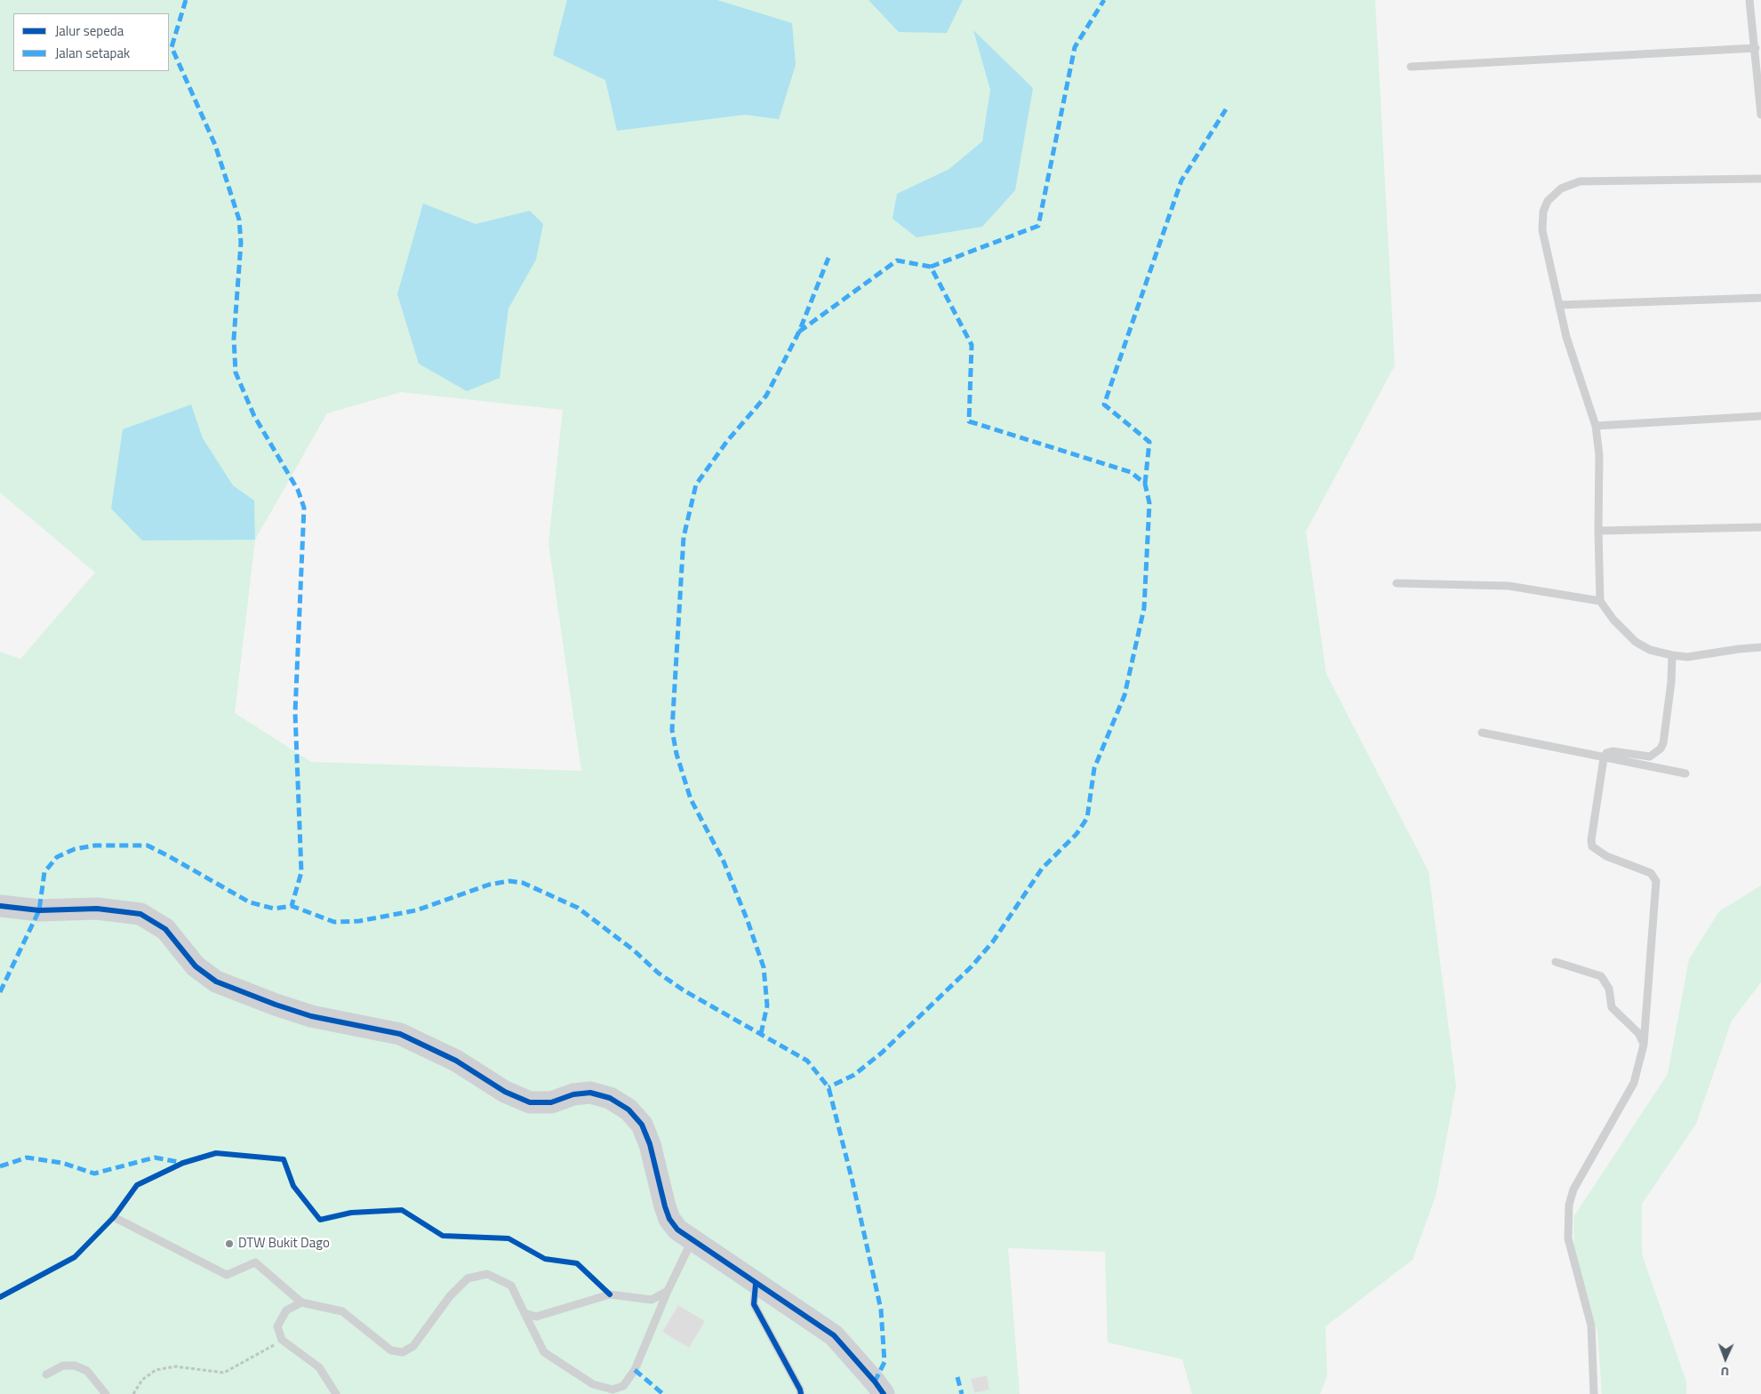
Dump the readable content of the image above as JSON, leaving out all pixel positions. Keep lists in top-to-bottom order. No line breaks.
{"places":["DTW Bukit Dago"],"legend":["Jalur sepeda","Jalan setapak"],"north":"bottom"}
